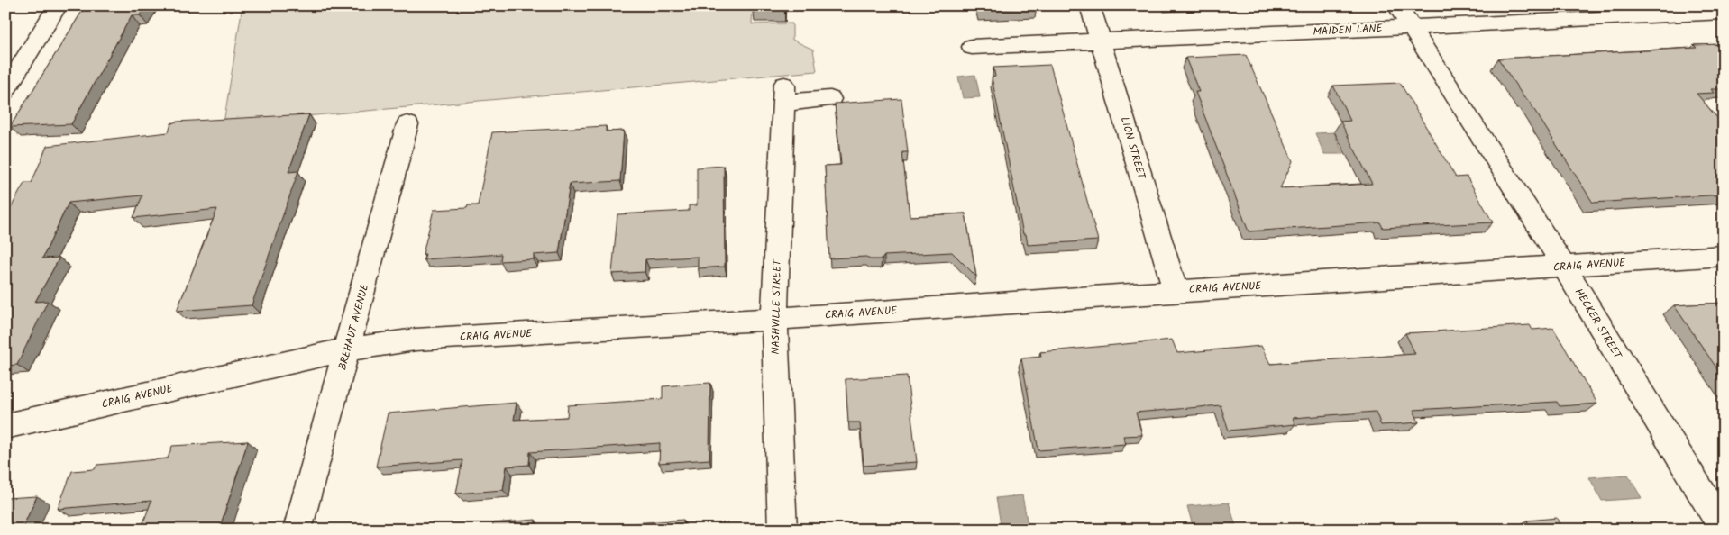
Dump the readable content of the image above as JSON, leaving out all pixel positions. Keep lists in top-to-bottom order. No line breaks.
{"streets":{"street":["MAIDEN LANE","LION STREET","CRAIG AVENUE","NASHVILLE STREET","HECKER STREET","BREHAUT AVENUE"]},"crossings":[["MAIDEN LANE","LION STREET"],["MAIDEN LANE","HECKER STREET"],["LION STREET","CRAIG AVENUE"],["CRAIG AVENUE","NASHVILLE STREET"],["CRAIG AVENUE","HECKER STREET"],["CRAIG AVENUE","BREHAUT AVENUE"]]}
